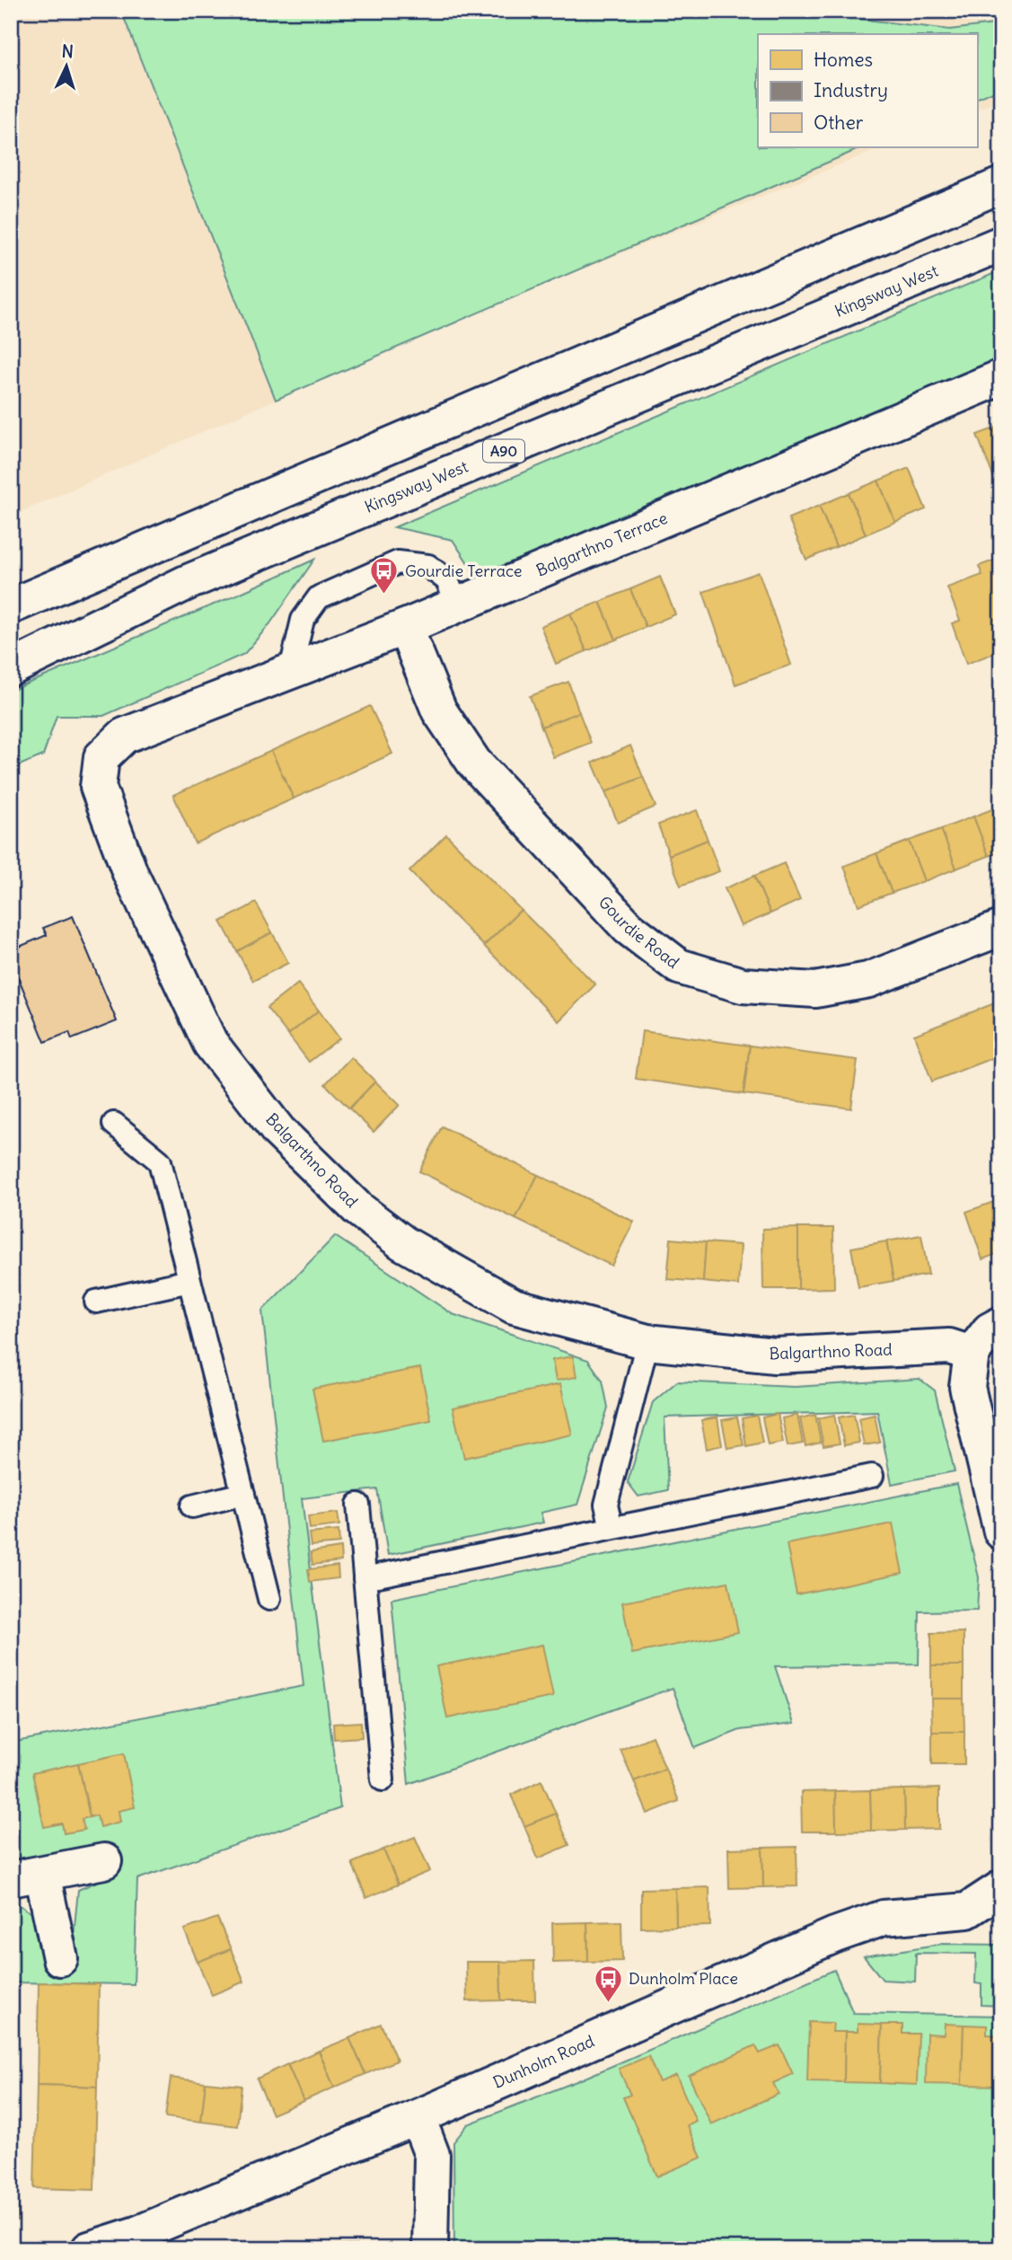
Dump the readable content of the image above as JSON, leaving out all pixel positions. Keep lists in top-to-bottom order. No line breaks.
{"streets":{"main road":["Kingsway West","A90","Balgarthno Terrace","Gourdie Road","Balgarthno Road","Dunholm Road"]},"crossings":[["Balgarthno Terrace","Gourdie Road"],["Balgarthno Terrace","Balgarthno Road"]],"places":{"bus stop":["Gourdie Terrace","Dunholm Place"]},"legend":["Homes","Industry","Other"],"north":"top"}
